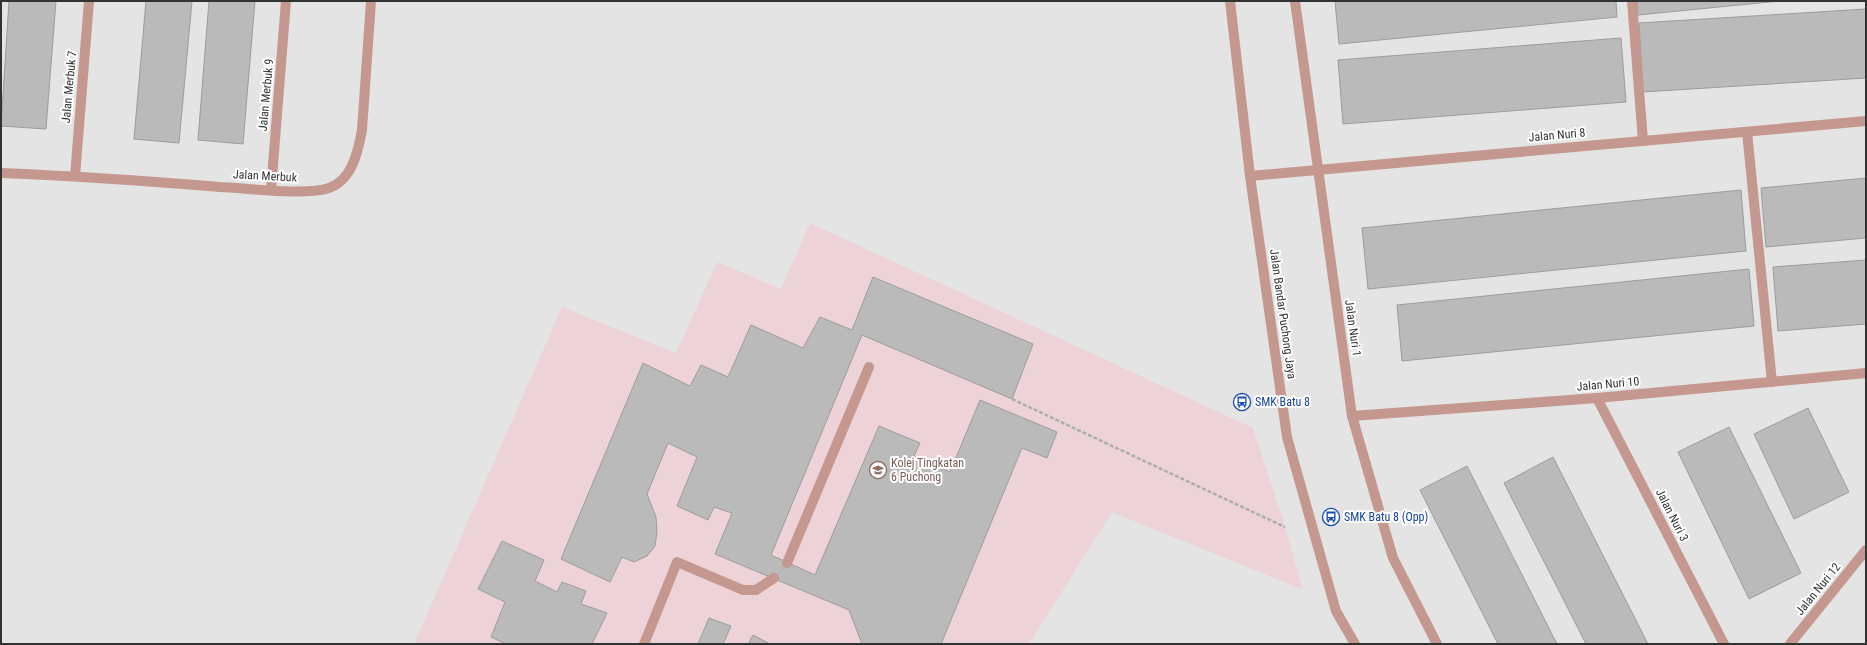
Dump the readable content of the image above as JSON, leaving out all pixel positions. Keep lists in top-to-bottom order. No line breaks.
{"streets":{"street":["Jalan Merbuk 7","Jalan Merbuk 9","Jalan Nuri 8","Jalan Merbuk","Jalan Bandar Puchong Jaya","Jalan Nuri 1","Jalan Nuri 10","Jalan Nuri 3","Jalan Nuri 12"]},"crossings":[["Jalan Merbuk 7","Jalan Merbuk"],["Jalan Merbuk 9","Jalan Merbuk"],["Jalan Nuri 8","Jalan Bandar Puchong Jaya"],["Jalan Nuri 8","Jalan Nuri 1"],["Jalan Nuri 1","Jalan Nuri 10"],["Jalan Nuri 10","Jalan Nuri 3"]],"places":{"bus stop":["SMK Batu 8","SMK Batu 8 (Opp)"],"school or university":["Kolej Tingkatan 6 Puchong"]}}
